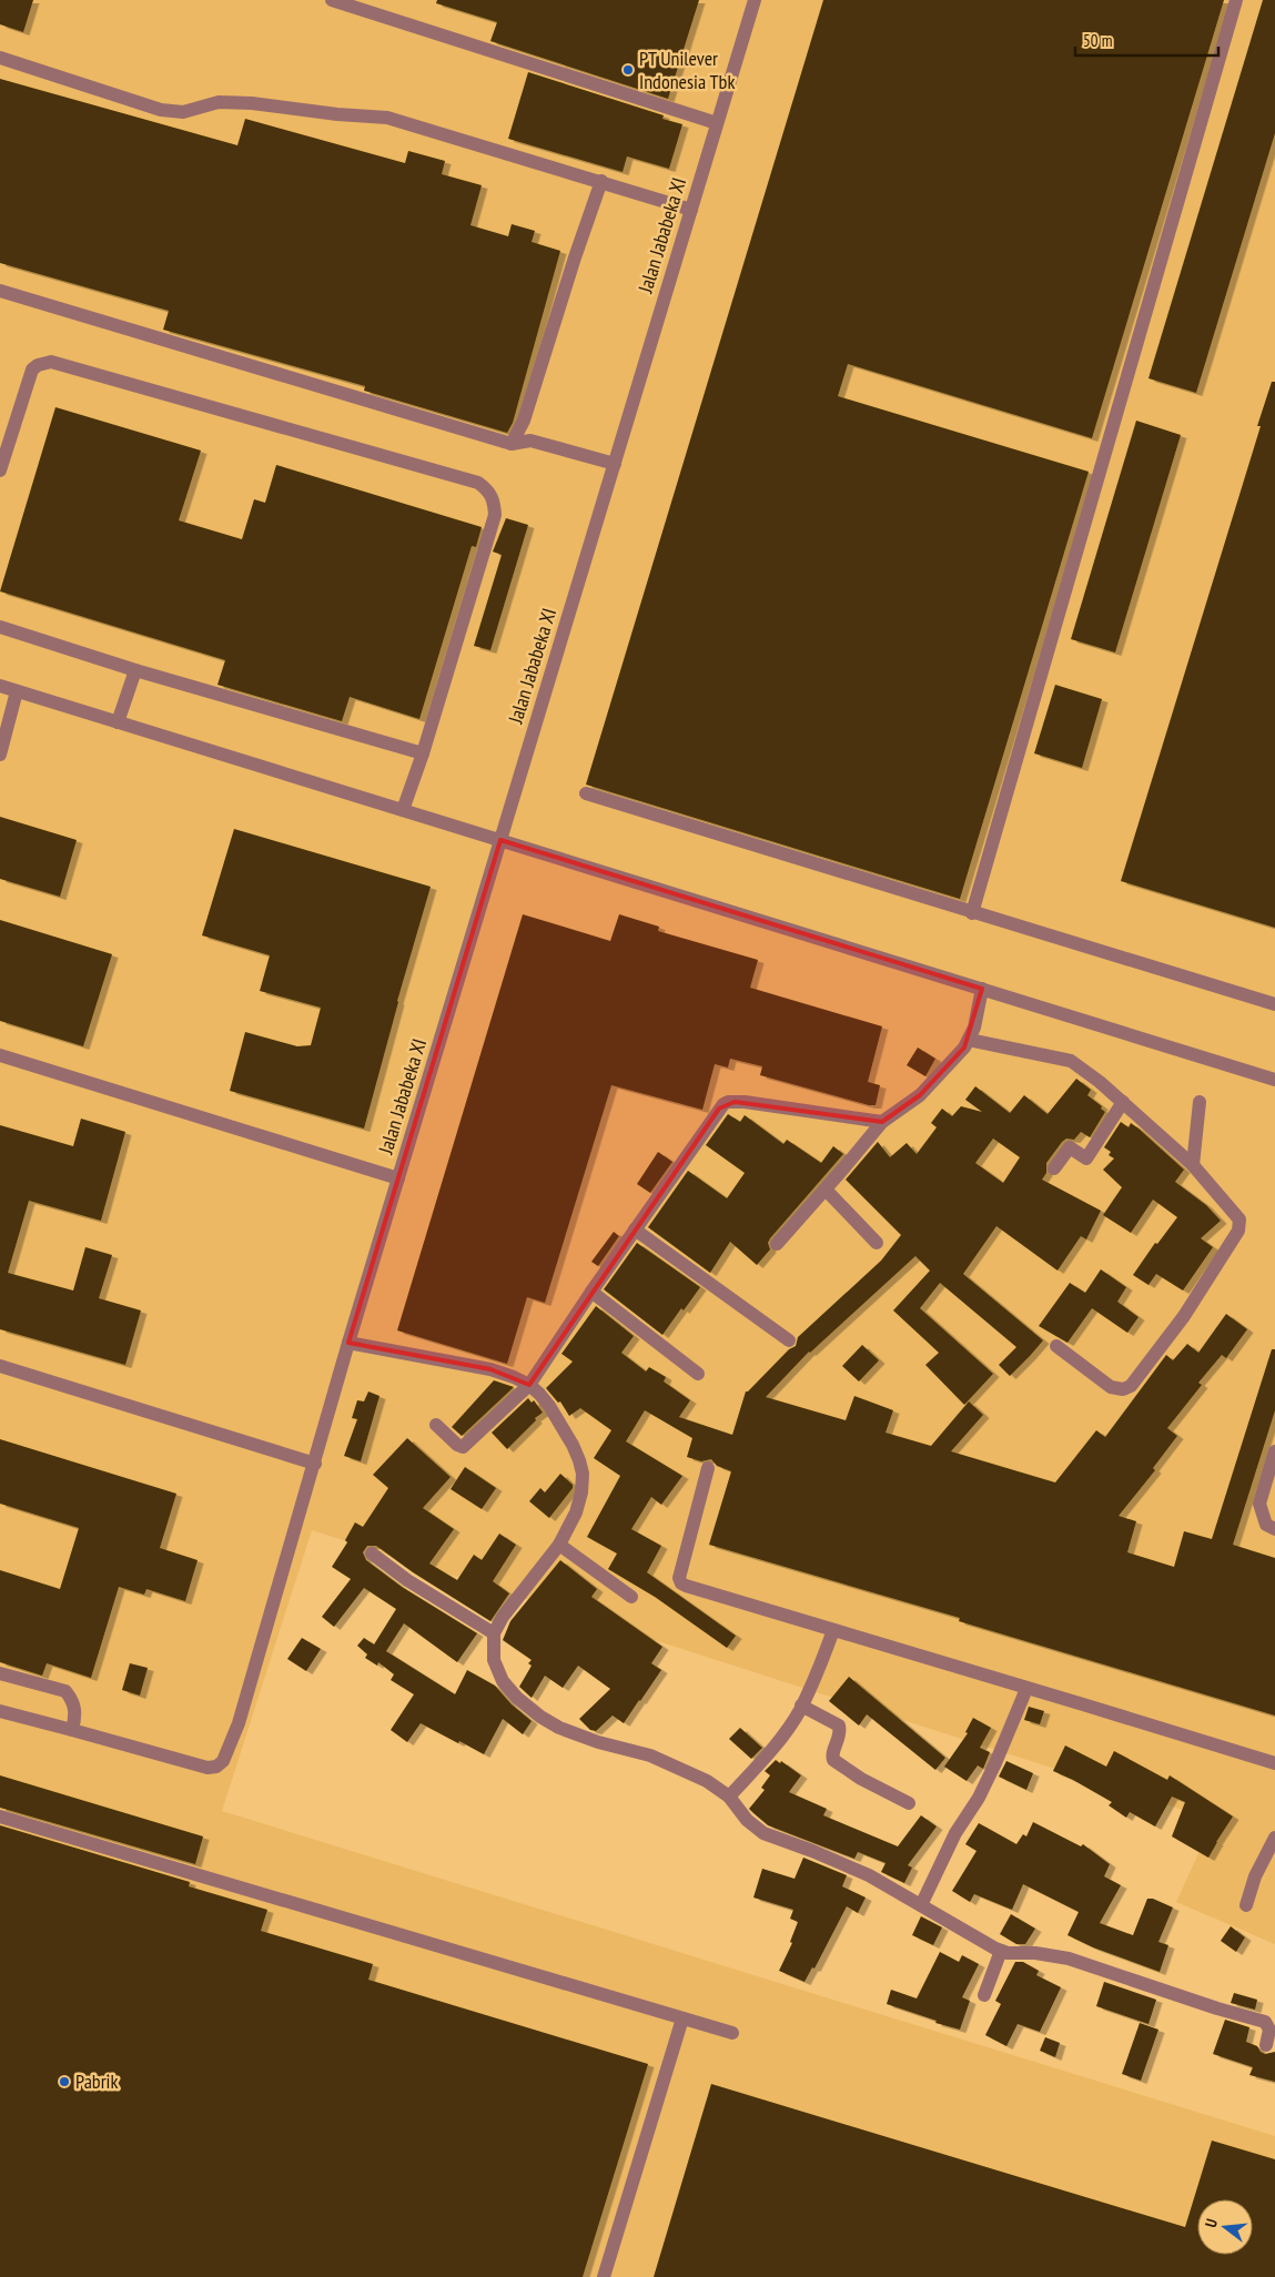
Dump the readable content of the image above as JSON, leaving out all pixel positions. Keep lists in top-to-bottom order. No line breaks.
{"streets":{"street":["Jalan Jababeka XI"]},"places":["PT Unilever Indonesia Tbk","Pabrik"],"scale_bar":"50 m","north":"left"}
